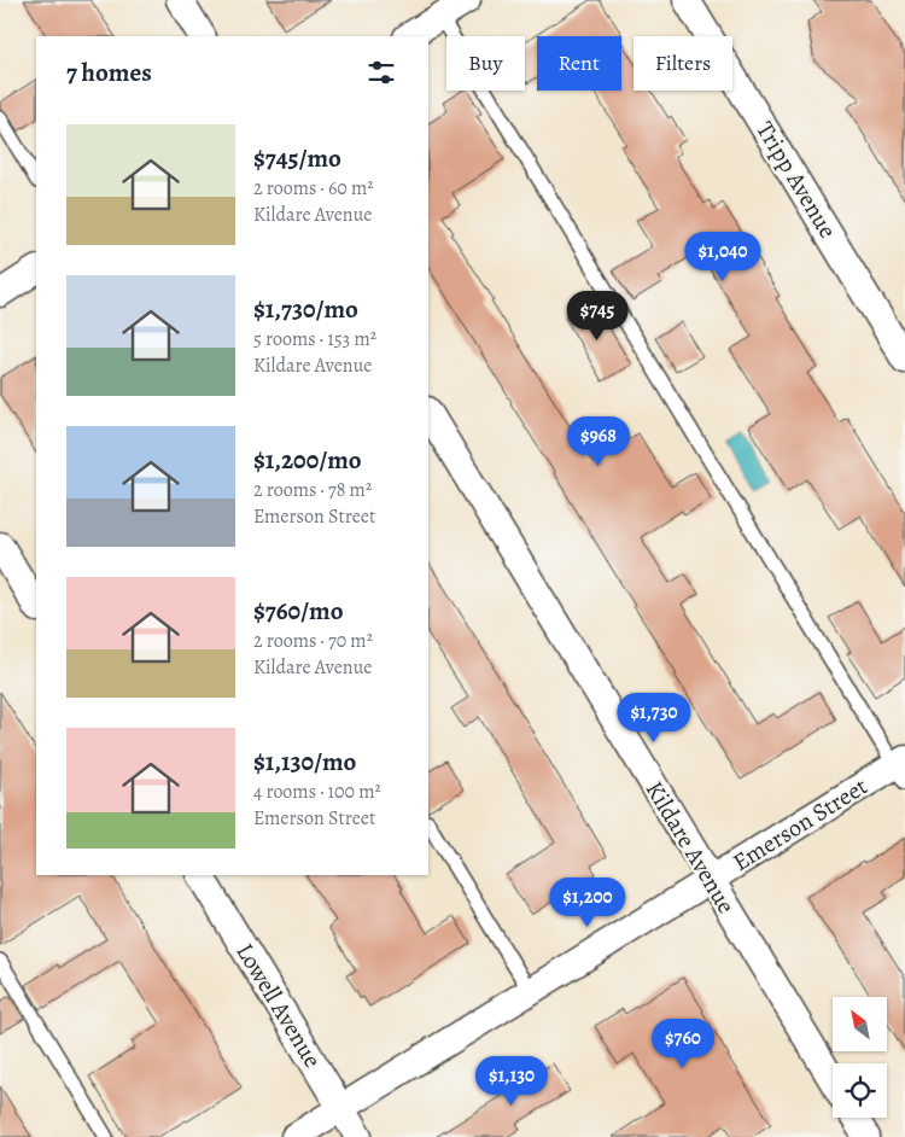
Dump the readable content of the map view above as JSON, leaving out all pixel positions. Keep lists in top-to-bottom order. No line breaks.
{"streets":{"street":["Tripp Avenue","Emerson Street","Kildare Avenue","Lowell Avenue"]},"crossings":[["Emerson Street","Kildare Avenue"],["Emerson Street","Lowell Avenue"]],"north":"top left","page":{"chip":["Buy","Rent","Filters"],"heading":"7 homes","list":[{"name":"$745/mo","note":"2 rooms · 60 m² · Kildare Avenue"},{"name":"$1,730/mo","note":"5 rooms · 153 m² · Kildare Avenue"},{"name":"$1,200/mo","note":"2 rooms · 78 m² · Emerson Street"},{"name":"$760/mo","note":"2 rooms · 70 m² · Kildare Avenue"},{"name":"$1,130/mo","note":"4 rooms · 100 m² · Emerson Street"}],"price":["$1,040","$745","$968","$1,730","$1,200","$760","$1,130"]}}
